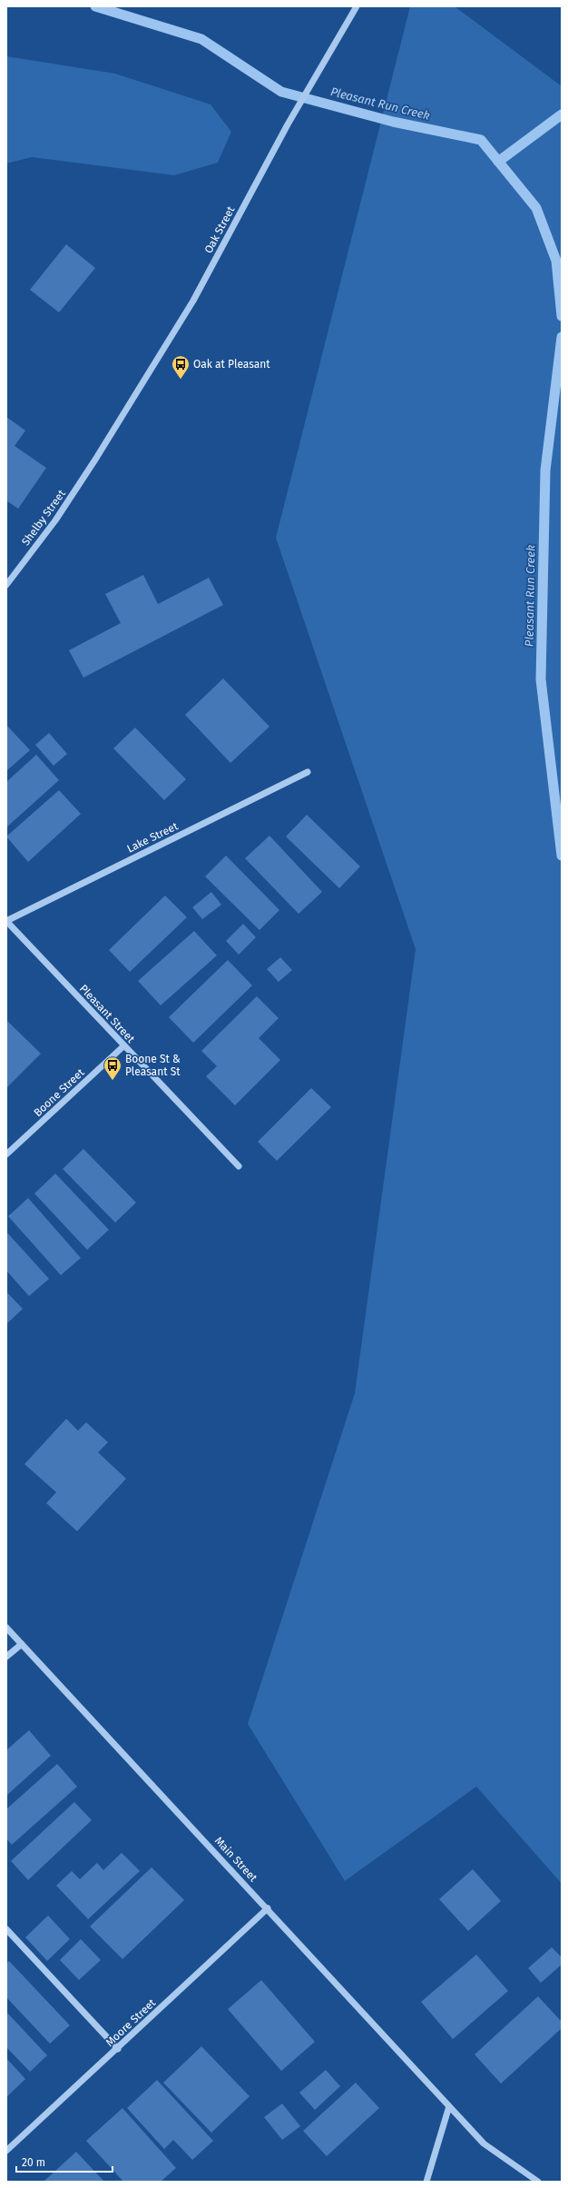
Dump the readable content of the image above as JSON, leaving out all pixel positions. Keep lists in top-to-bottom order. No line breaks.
{"streets":{"street":["Oak Street","Shelby Street","Lake Street","Pleasant Street","Boone Street","Main Street","Moore Street"]},"crossings":[["Oak Street","Shelby Street"],["Lake Street","Pleasant Street"],["Pleasant Street","Boone Street"],["Main Street","Moore Street"]],"water":["Pleasant Run Creek"],"places":{"bus stop":["Oak at Pleasant","Boone St & Pleasant St"]},"scale_bar":"20 m"}
